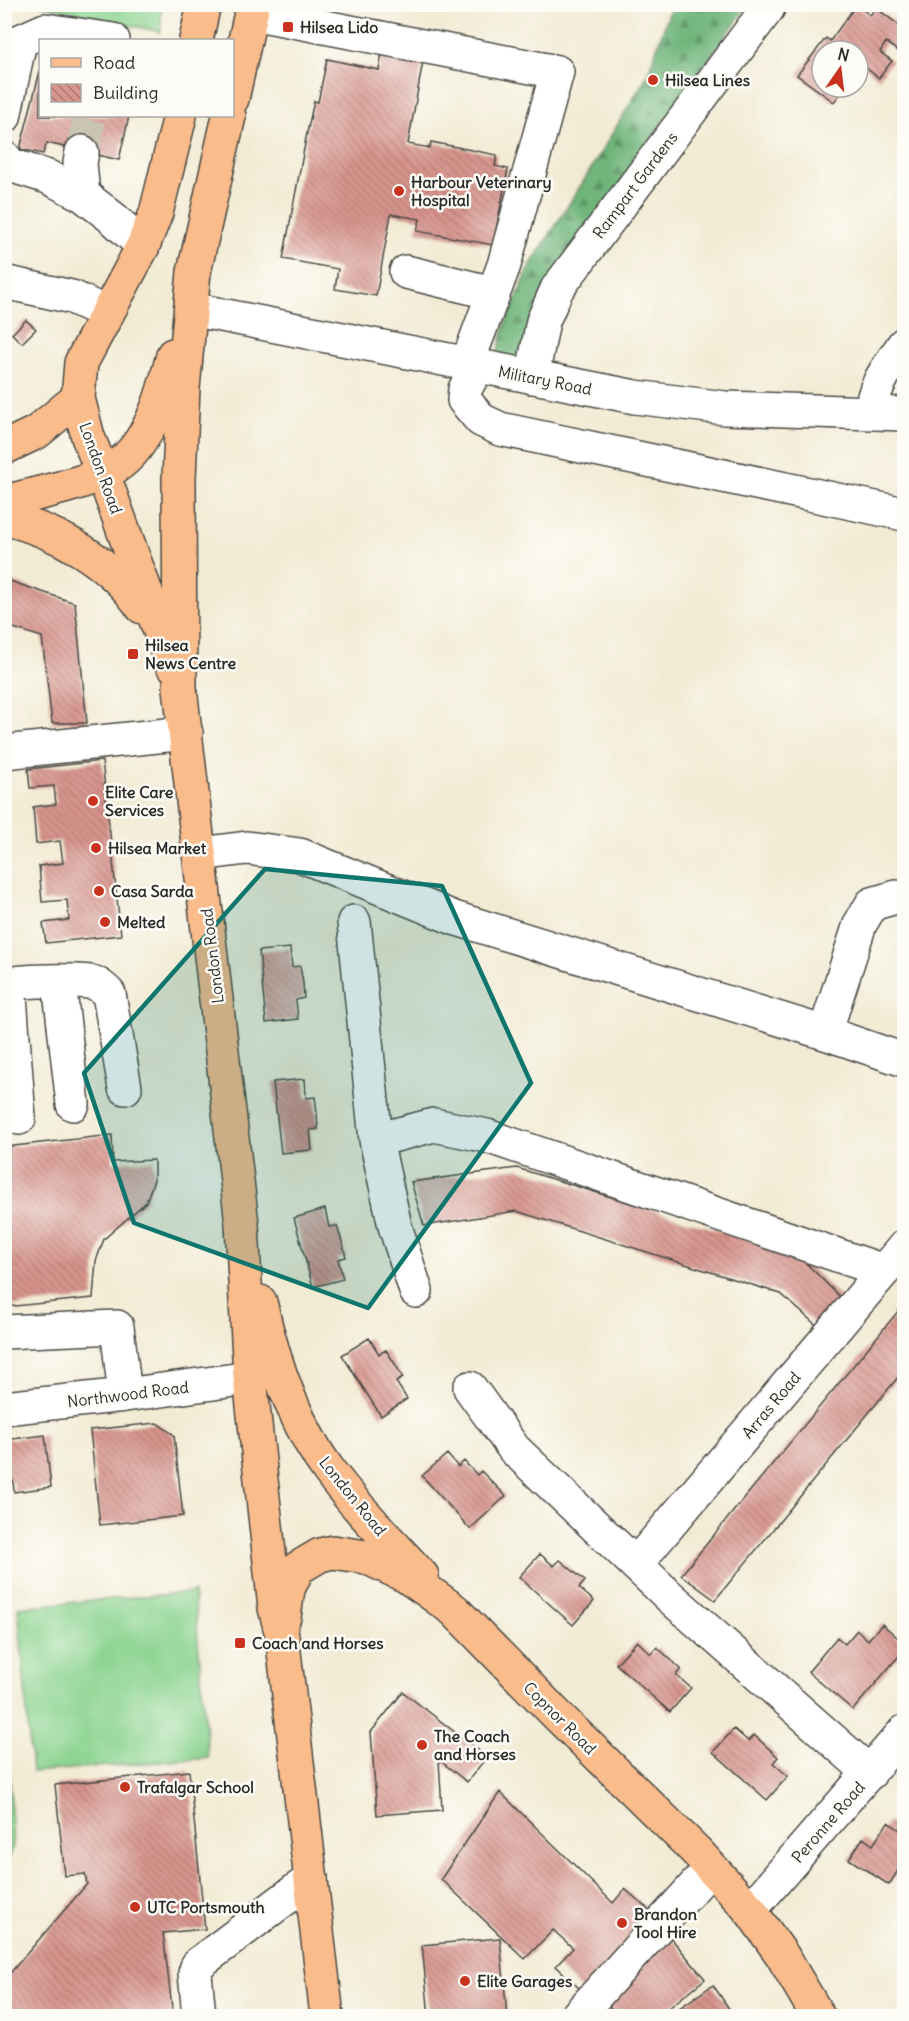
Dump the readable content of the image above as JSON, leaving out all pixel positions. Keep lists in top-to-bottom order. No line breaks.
{"streets":{"main road":["London Road","Copnor Road"],"street":["Rampart Gardens","Military Road","Northwood Road","Arras Road","Peronne Road"]},"crossings":[["Rampart Gardens","Military Road"],["Military Road","London Road"],["London Road","Northwood Road"],["London Road","Copnor Road"],["Copnor Road","Peronne Road"]],"places":{"transit":["Hilsea Lido","Hilsea News Centre","Coach and Horses"],"other":["Hilsea Lines","Harbour Veterinary Hospital","Elite Care Services","Hilsea Market","Casa Sarda","Melted","The Coach and Horses","Trafalgar School","UTC Portsmouth","Brandon Tool Hire","Elite Garages"]},"legend":["Road","Building"],"north":"top"}
